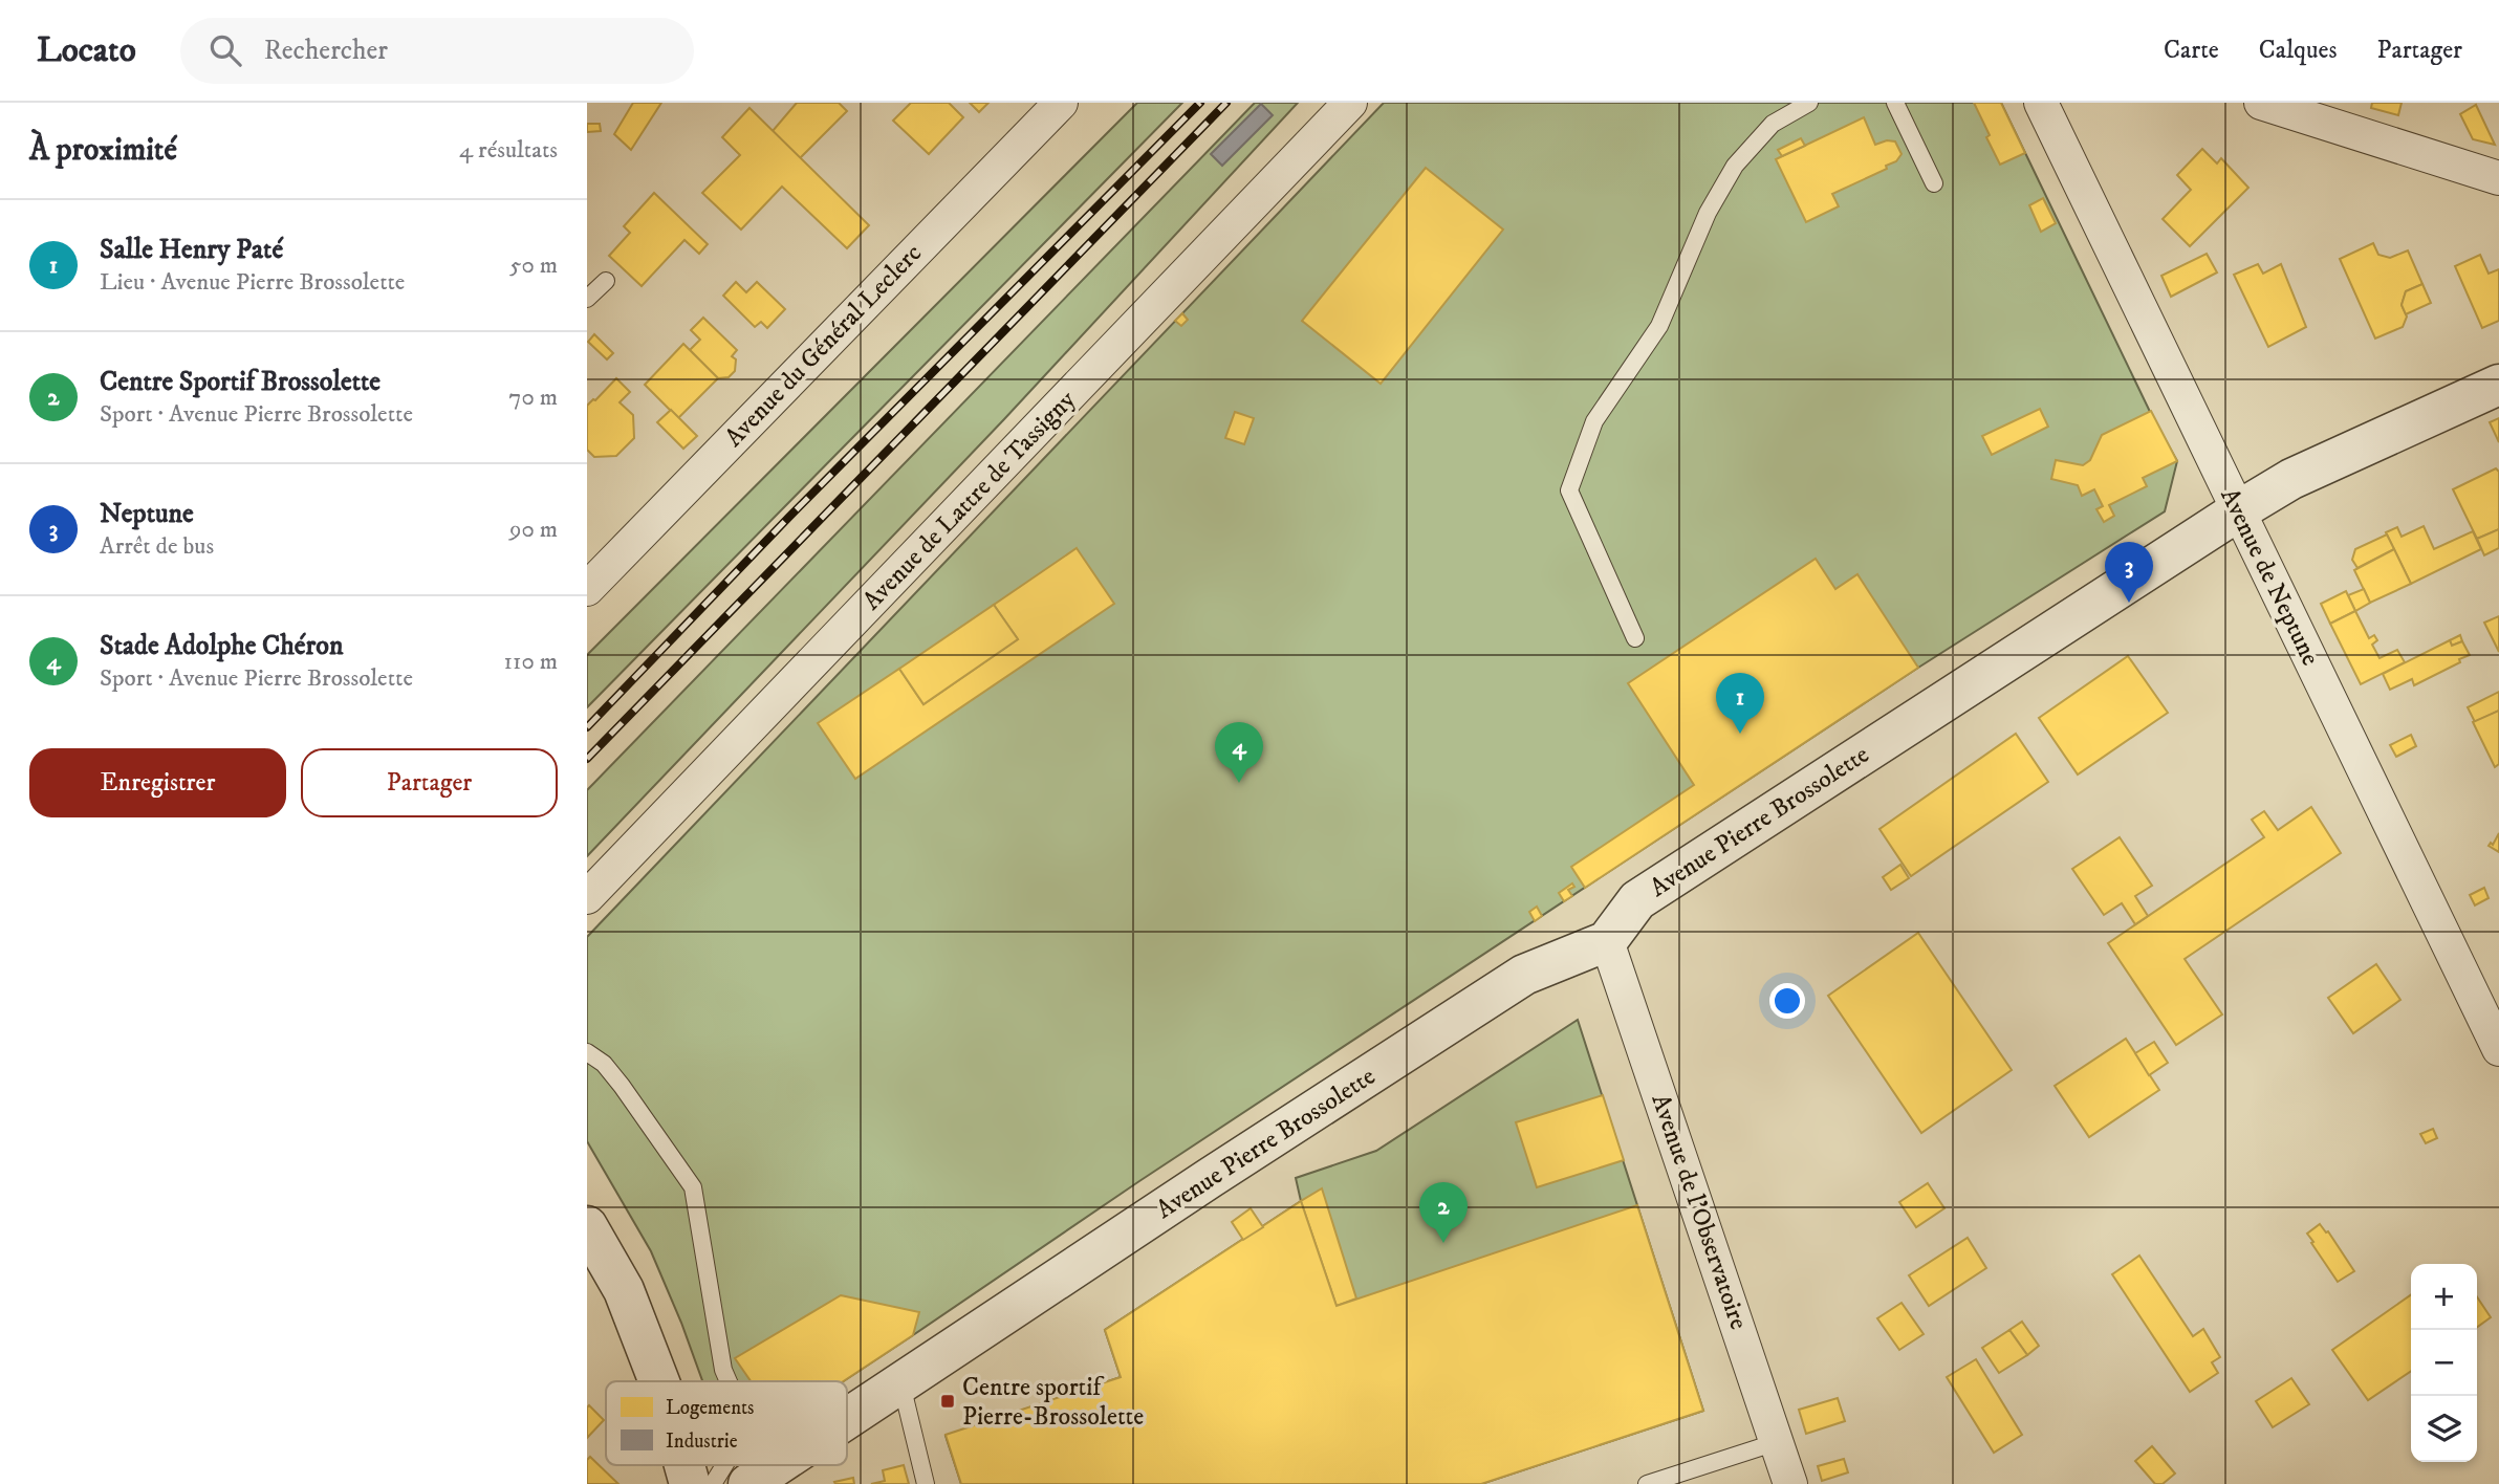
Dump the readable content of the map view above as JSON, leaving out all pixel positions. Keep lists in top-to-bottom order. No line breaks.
{"streets":{"street":["Avenue du Général Leclerc","Avenue de Lattre de Tassigny","Avenue de Neptune","Avenue Pierre Brossolette","Avenue de l'Observatoire"]},"crossings":[["Avenue de Neptune","Avenue Pierre Brossolette"],["Avenue Pierre Brossolette","Avenue de l'Observatoire"]],"places":{"transit":["Centre sportif Pierre-Brossolette"]},"legend":["Logements","Industrie"],"page":{"header":"Locato","search":"Rechercher","nav":["Carte","Calques","Partager"],"heading":["À proximité","4 résultats"],"list":[{"mark":"1","name":"Salle Henry Paté","note":"Lieu · Avenue Pierre Brossolette","value":"50 m"},{"mark":"2","name":"Centre Sportif Brossolette","note":"Sport · Avenue Pierre Brossolette","value":"70 m"},{"mark":"3","name":"Neptune","note":"Arrêt de bus","value":"90 m"},{"mark":"4","name":"Stade Adolphe Chéron","note":"Sport · Avenue Pierre Brossolette","value":"110 m"}],"pins":["3","1","4","2"],"buttons":["Enregistrer","Partager"],"map_buttons":["+","−"]}}
